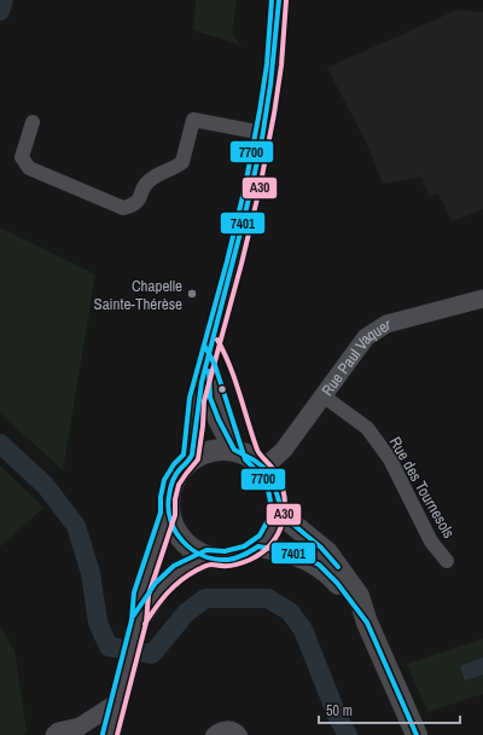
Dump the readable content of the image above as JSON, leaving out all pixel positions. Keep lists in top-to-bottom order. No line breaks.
{"streets":{"street":["Rue Paul Vaquer","Rue des Tournesols"]},"crossings":[["Rue Paul Vaquer","Rue des Tournesols"]],"places":["Chapelle Sainte-Thérèse"],"lines":["transit line 7401","transit line A30","transit line 7700"],"scale_bar":"50 m"}
